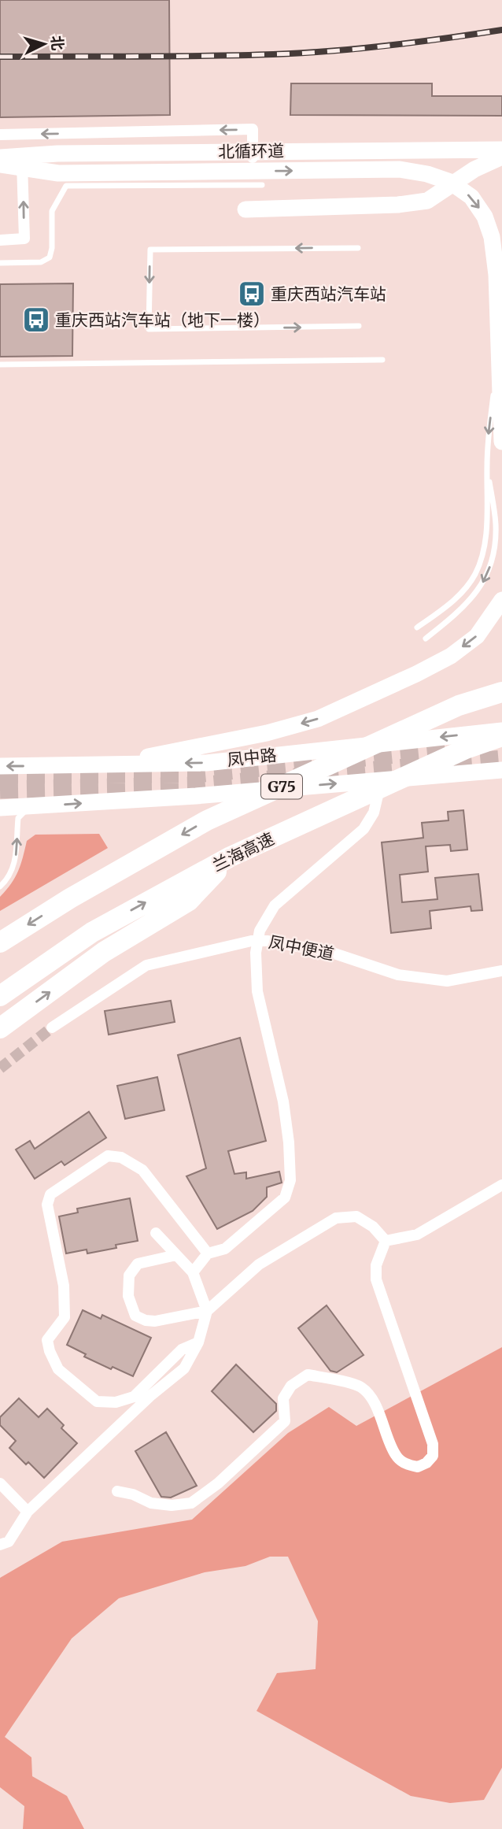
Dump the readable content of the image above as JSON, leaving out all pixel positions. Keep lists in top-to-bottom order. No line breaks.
{"streets":{"highway":["G75","兰海高速"],"main road":["北循环道","凤中路"],"street":["凤中便道"]},"places":{"bus stop":["重庆西站汽车站","重庆西站汽车站（地下一楼）"]},"north":"right"}
